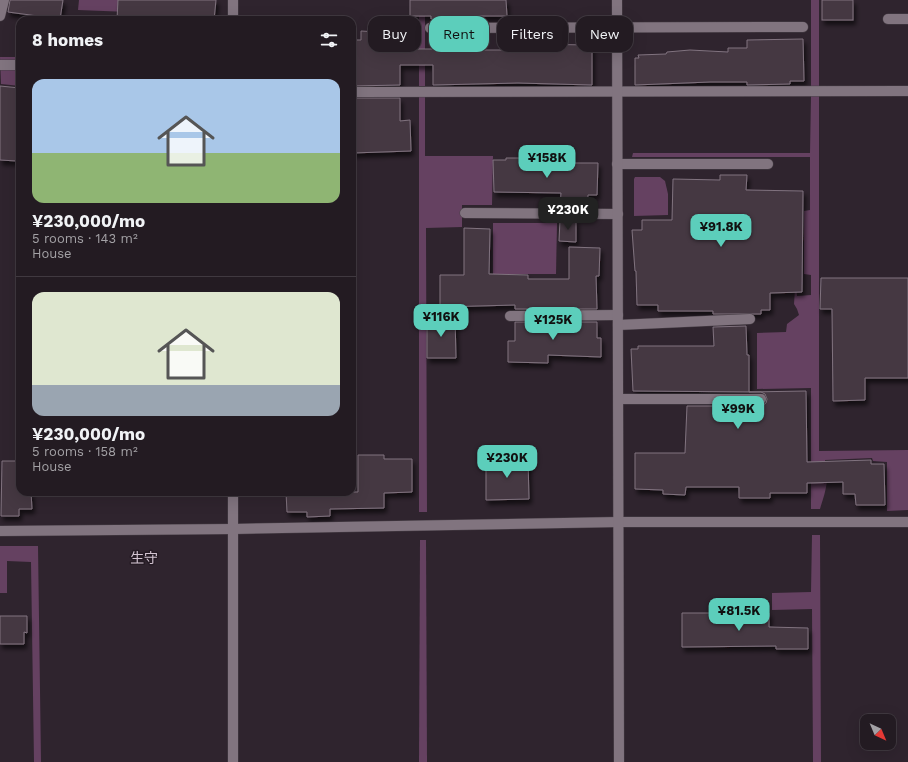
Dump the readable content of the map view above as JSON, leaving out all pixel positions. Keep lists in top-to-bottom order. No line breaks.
{"districts":["生守"],"north":"bottom right","page":{"chip":["Buy","Rent","Filters","New"],"heading":"8 homes","list":[{"name":"¥230,000/mo","note":"5 rooms · 143 m² · House"},{"name":"¥230,000/mo","note":"5 rooms · 158 m² · House"}],"price":["¥158K","¥230K","¥91.8K","¥116K","¥125K","¥99K","¥230K","¥81.5K"]}}
